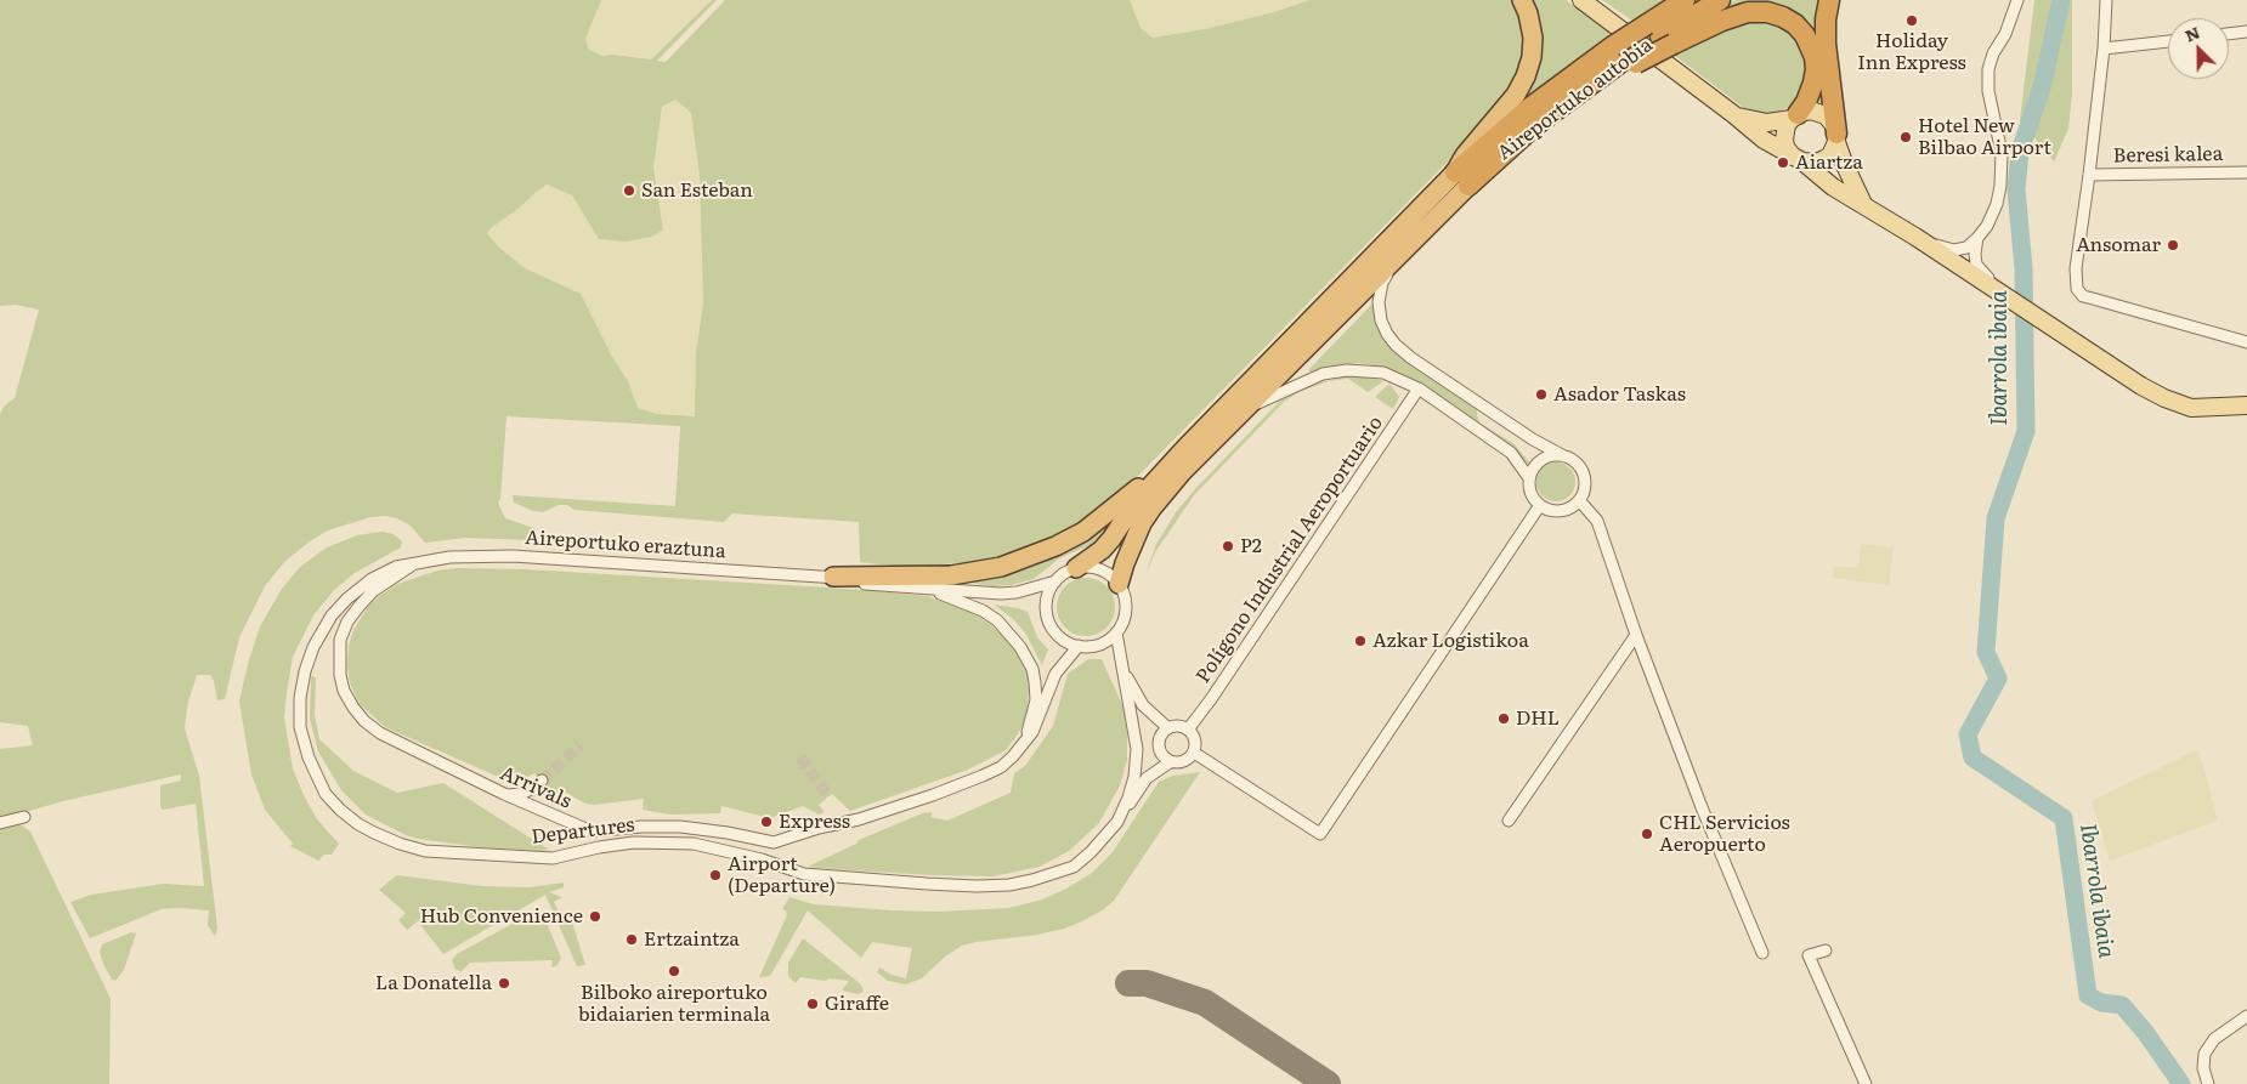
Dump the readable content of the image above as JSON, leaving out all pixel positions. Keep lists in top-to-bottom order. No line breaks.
{"streets":{"highway":["Aireportuko autobia"],"street":["Beresi kalea","Aireportuko eraztuna","Polígono Industrial Aeroportuario","Arrivals","Departures"]},"crossings":[["Aireportuko eraztuna","Arrivals"],["Aireportuko eraztuna","Departures"],["Arrivals","Departures"]],"water":["Ibarrola ibaia"],"places":["Holiday Inn Express","Hotel New Bilbao Airport","Aiartza","San Esteban","Ansomar","Asador Taskas","P2","Azkar Logistikoa","DHL","Express","CHL Servicios Aeropuerto","Airport (Departure)","Hub Convenience","Ertzaintza","Bilboko aireportuko bidaiarien terminala","La Donatella","Giraffe"],"north":"top left"}
